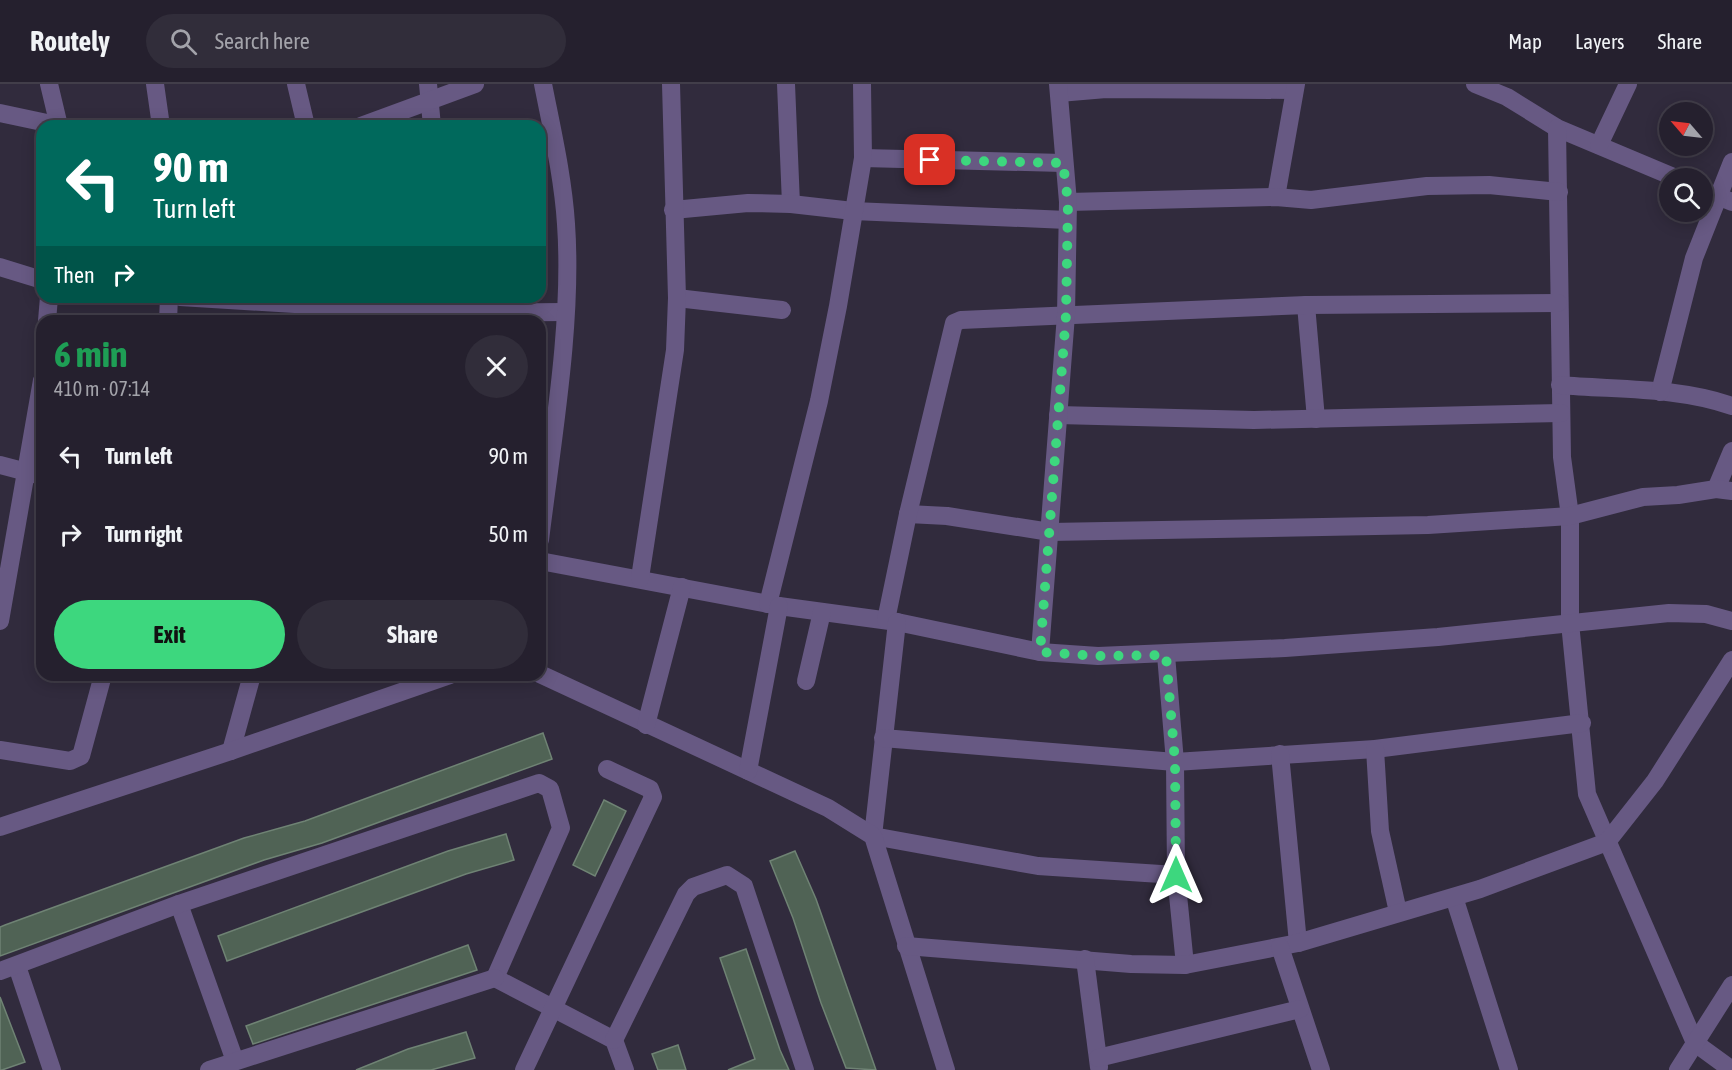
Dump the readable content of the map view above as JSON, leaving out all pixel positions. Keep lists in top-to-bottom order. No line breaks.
{"north":"top left","page":{"header":"Routely","search":"Search here","nav":["Map","Layers","Share"],"turn":["90 m","Turn left"],"then":"Then","heading":["6 min","410 m · 07:14"],"list":[{"name":"Turn left","value":"90 m"},{"name":"Turn right","value":"50 m"}],"buttons":["Exit","Share"]}}
